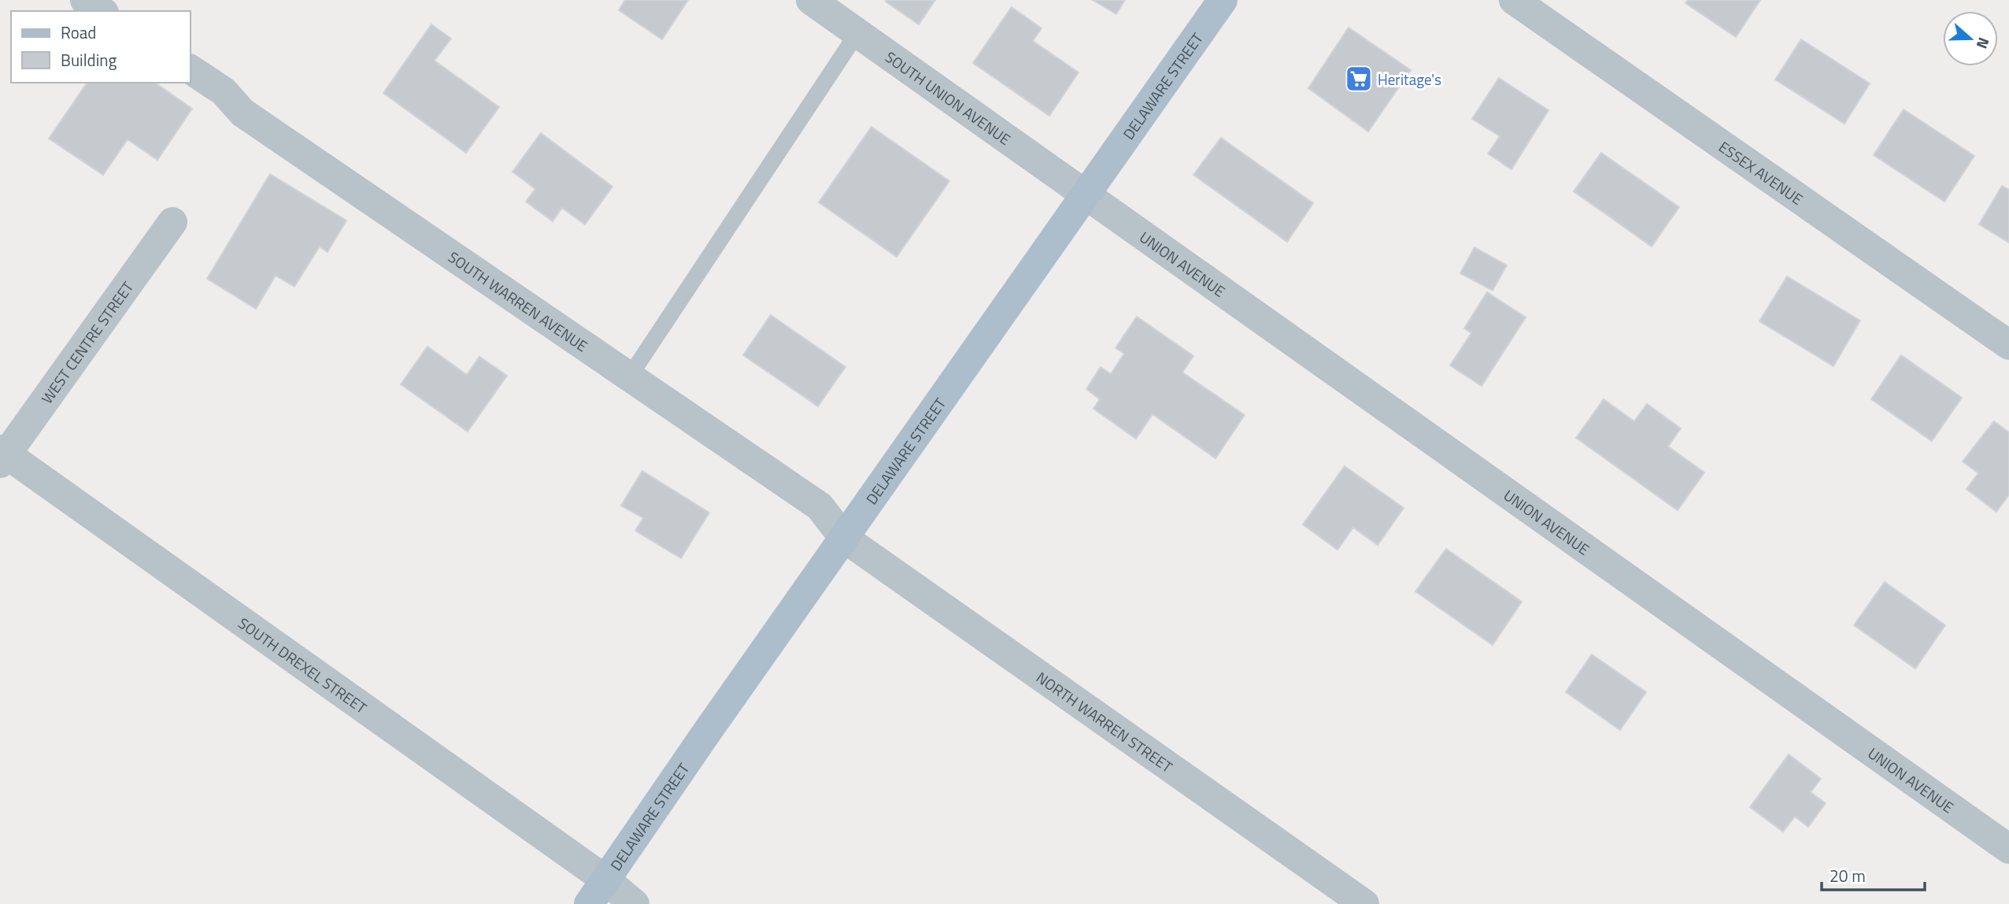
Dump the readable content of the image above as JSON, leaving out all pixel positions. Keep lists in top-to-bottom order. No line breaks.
{"streets":{"main road":["DELAWARE STREET"],"street":["SOUTH UNION AVENUE","ESSEX AVENUE","UNION AVENUE","SOUTH WARREN AVENUE","WEST CENTRE STREET","SOUTH DREXEL STREET","NORTH WARREN STREET"]},"crossings":[["DELAWARE STREET","SOUTH UNION AVENUE"],["DELAWARE STREET","UNION AVENUE"],["DELAWARE STREET","SOUTH WARREN AVENUE"],["DELAWARE STREET","SOUTH DREXEL STREET"],["DELAWARE STREET","NORTH WARREN STREET"],["SOUTH UNION AVENUE","UNION AVENUE"],["SOUTH WARREN AVENUE","NORTH WARREN STREET"],["WEST CENTRE STREET","SOUTH DREXEL STREET"]],"places":{"supermarket":["Heritage's"]},"legend":["Road","Building"],"scale_bar":"20 m","north":"right"}
